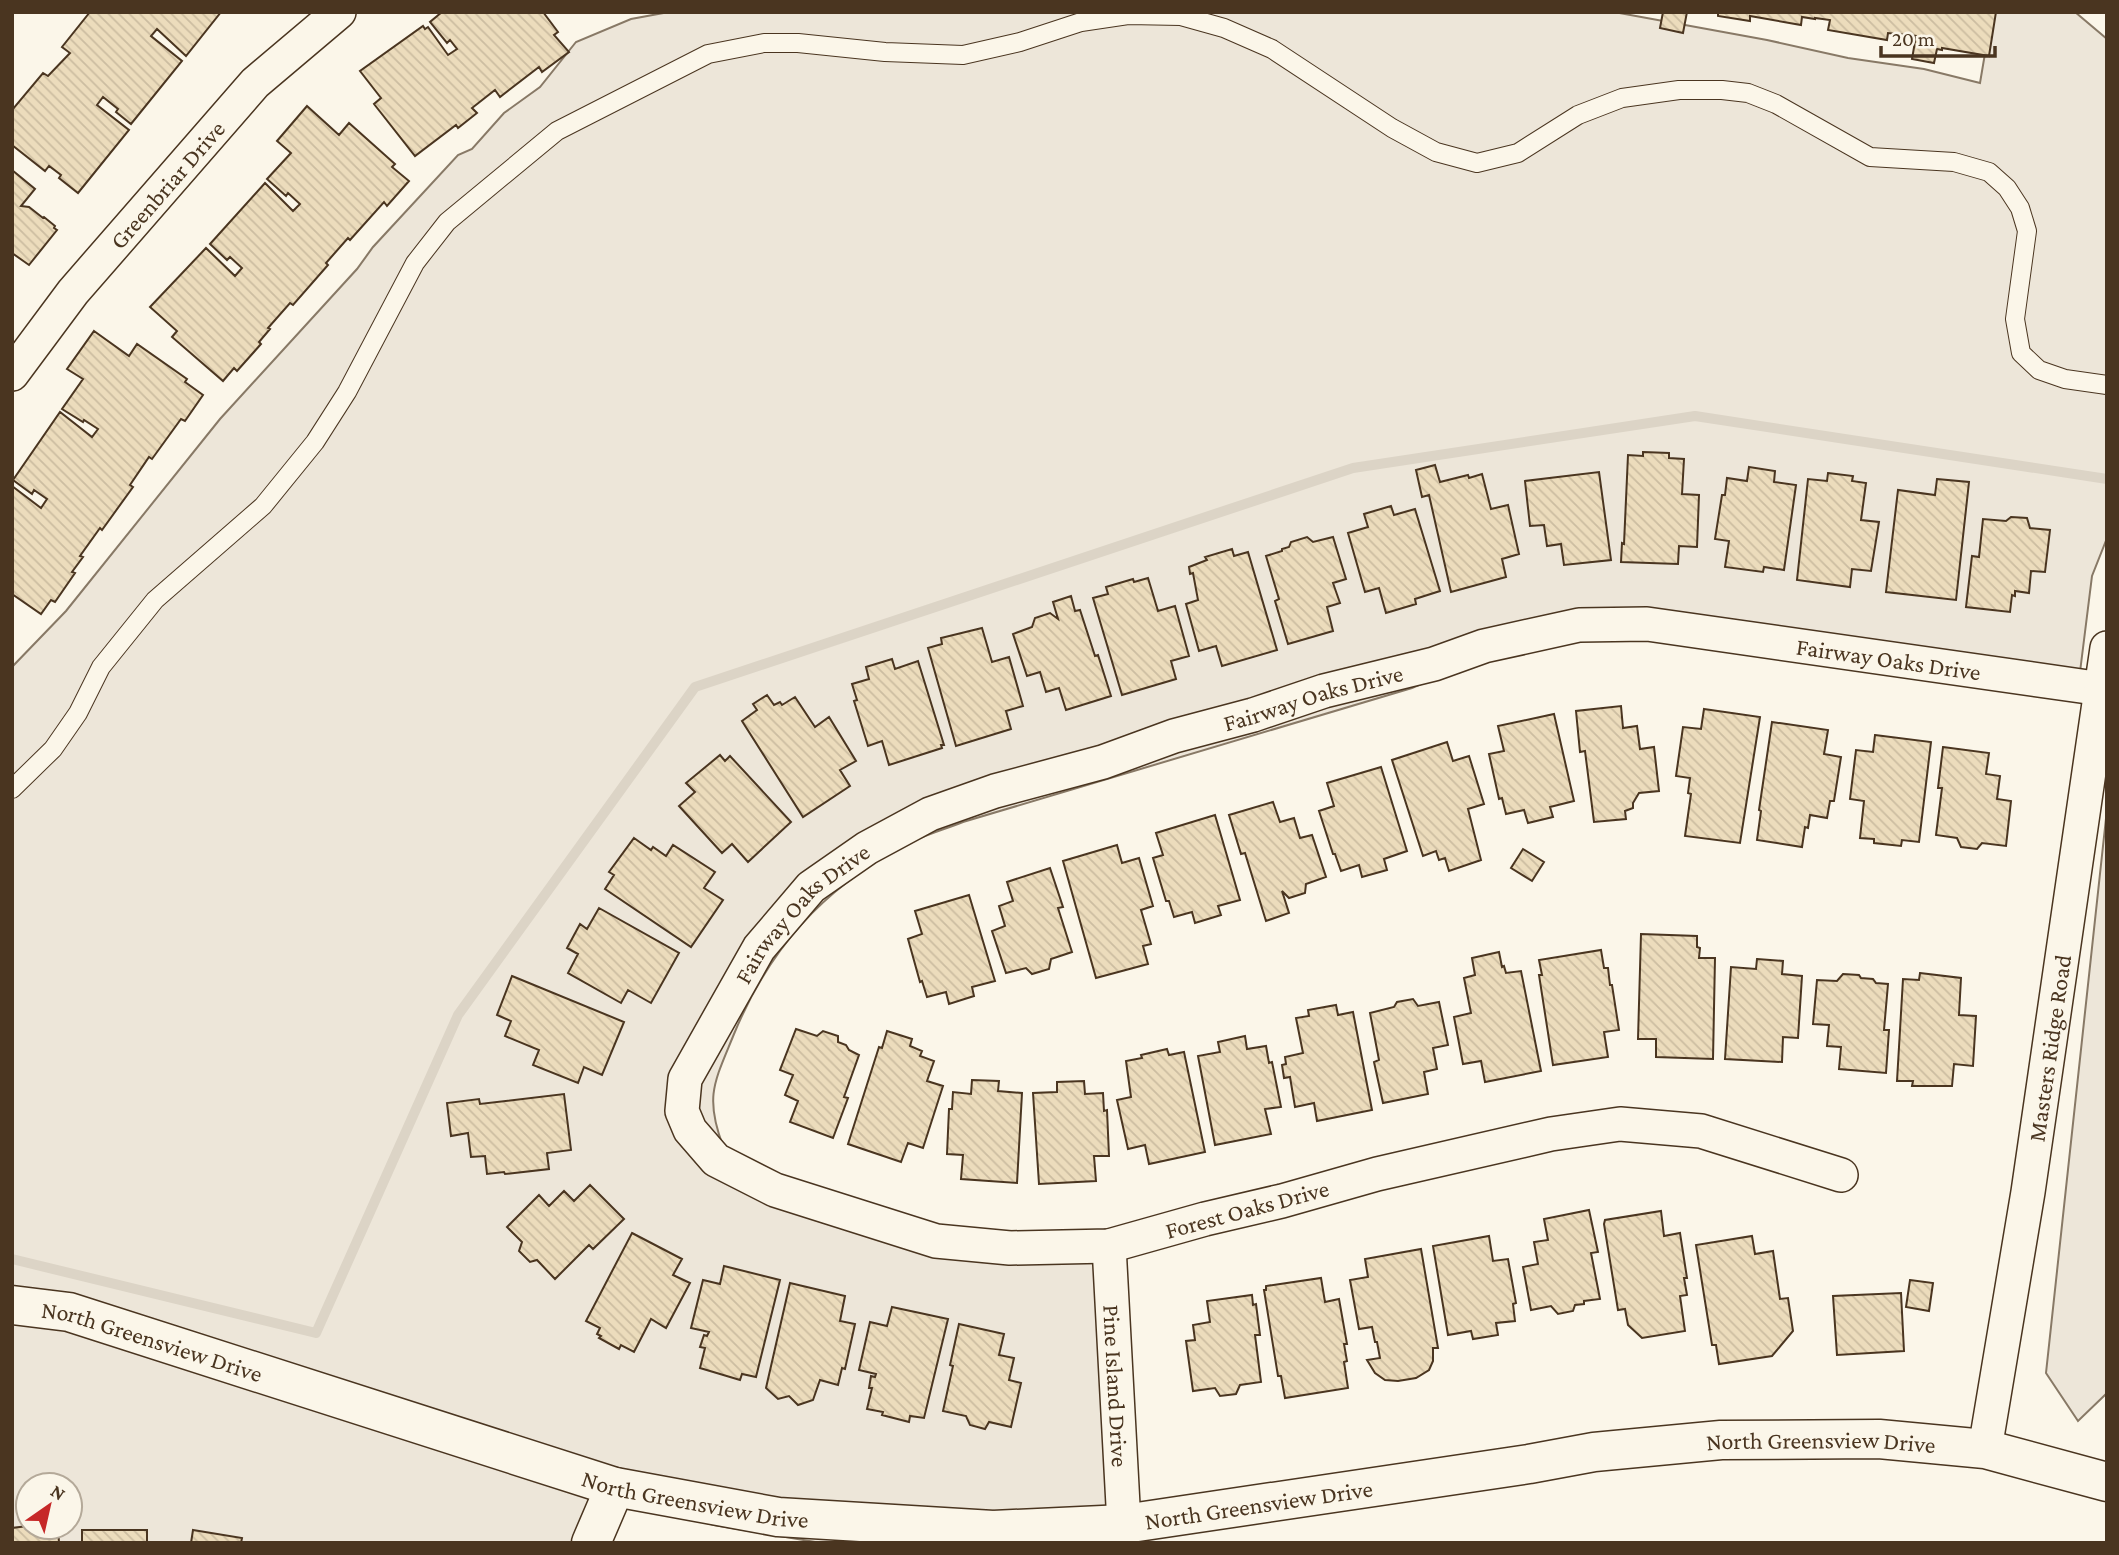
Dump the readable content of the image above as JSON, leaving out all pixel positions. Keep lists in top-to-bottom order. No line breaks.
{"streets":{"street":["Greenbriar Drive","Fairway Oaks Drive","Masters Ridge Road","Forest Oaks Drive","North Greensview Drive","Pine Island Drive"]},"crossings":[["Fairway Oaks Drive","Masters Ridge Road"],["Fairway Oaks Drive","Forest Oaks Drive"],["Masters Ridge Road","North Greensview Drive"],["Forest Oaks Drive","Pine Island Drive"],["North Greensview Drive","Pine Island Drive"]],"scale_bar":"20 m","north":"top right"}
